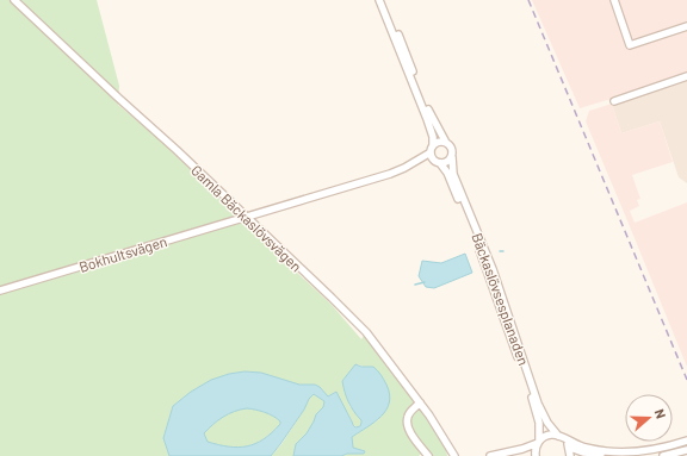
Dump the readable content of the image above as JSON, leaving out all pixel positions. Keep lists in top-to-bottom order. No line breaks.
{"streets":{"street":["Gamla Bäckaslövsvägen","Bokhultsvägen","Bäckaslövsesplanaden"]},"crossings":[["Gamla Bäckaslövsvägen","Bokhultsvägen"],["Bokhultsvägen","Bäckaslövsesplanaden"]],"north":"right"}
